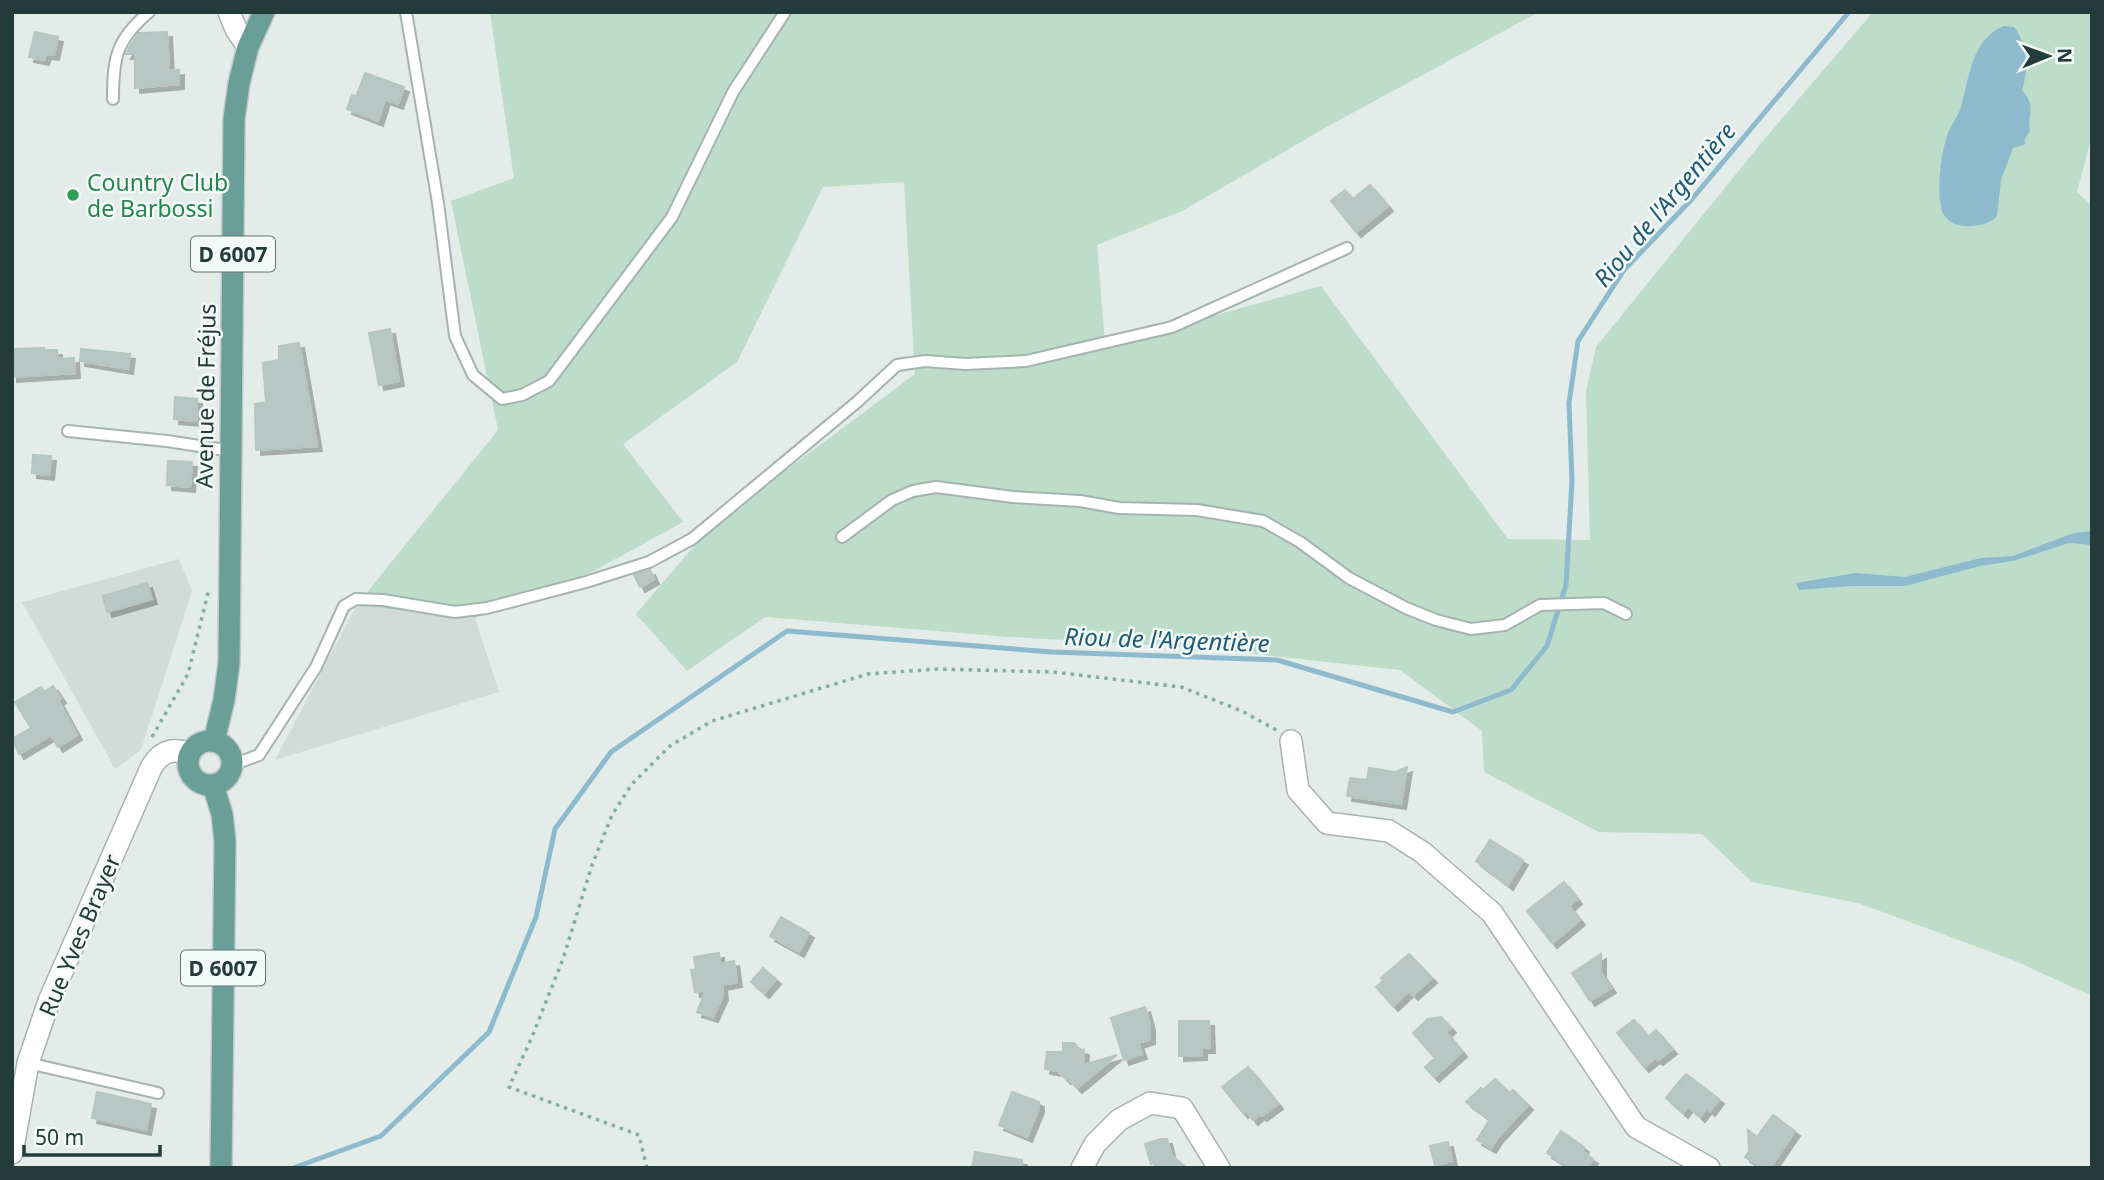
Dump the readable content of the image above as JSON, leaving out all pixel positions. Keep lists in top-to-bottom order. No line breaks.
{"streets":{"main road":["D 6007","Avenue de Fréjus"],"street":["Rue Yves Brayer"]},"crossings":[["D 6007","Avenue de Fréjus"],["D 6007","Rue Yves Brayer"],["Avenue de Fréjus","Rue Yves Brayer"]],"water":["Riou de l'Argentière"],"places":["Country Club de Barbossi"],"scale_bar":"50 m","north":"right"}
